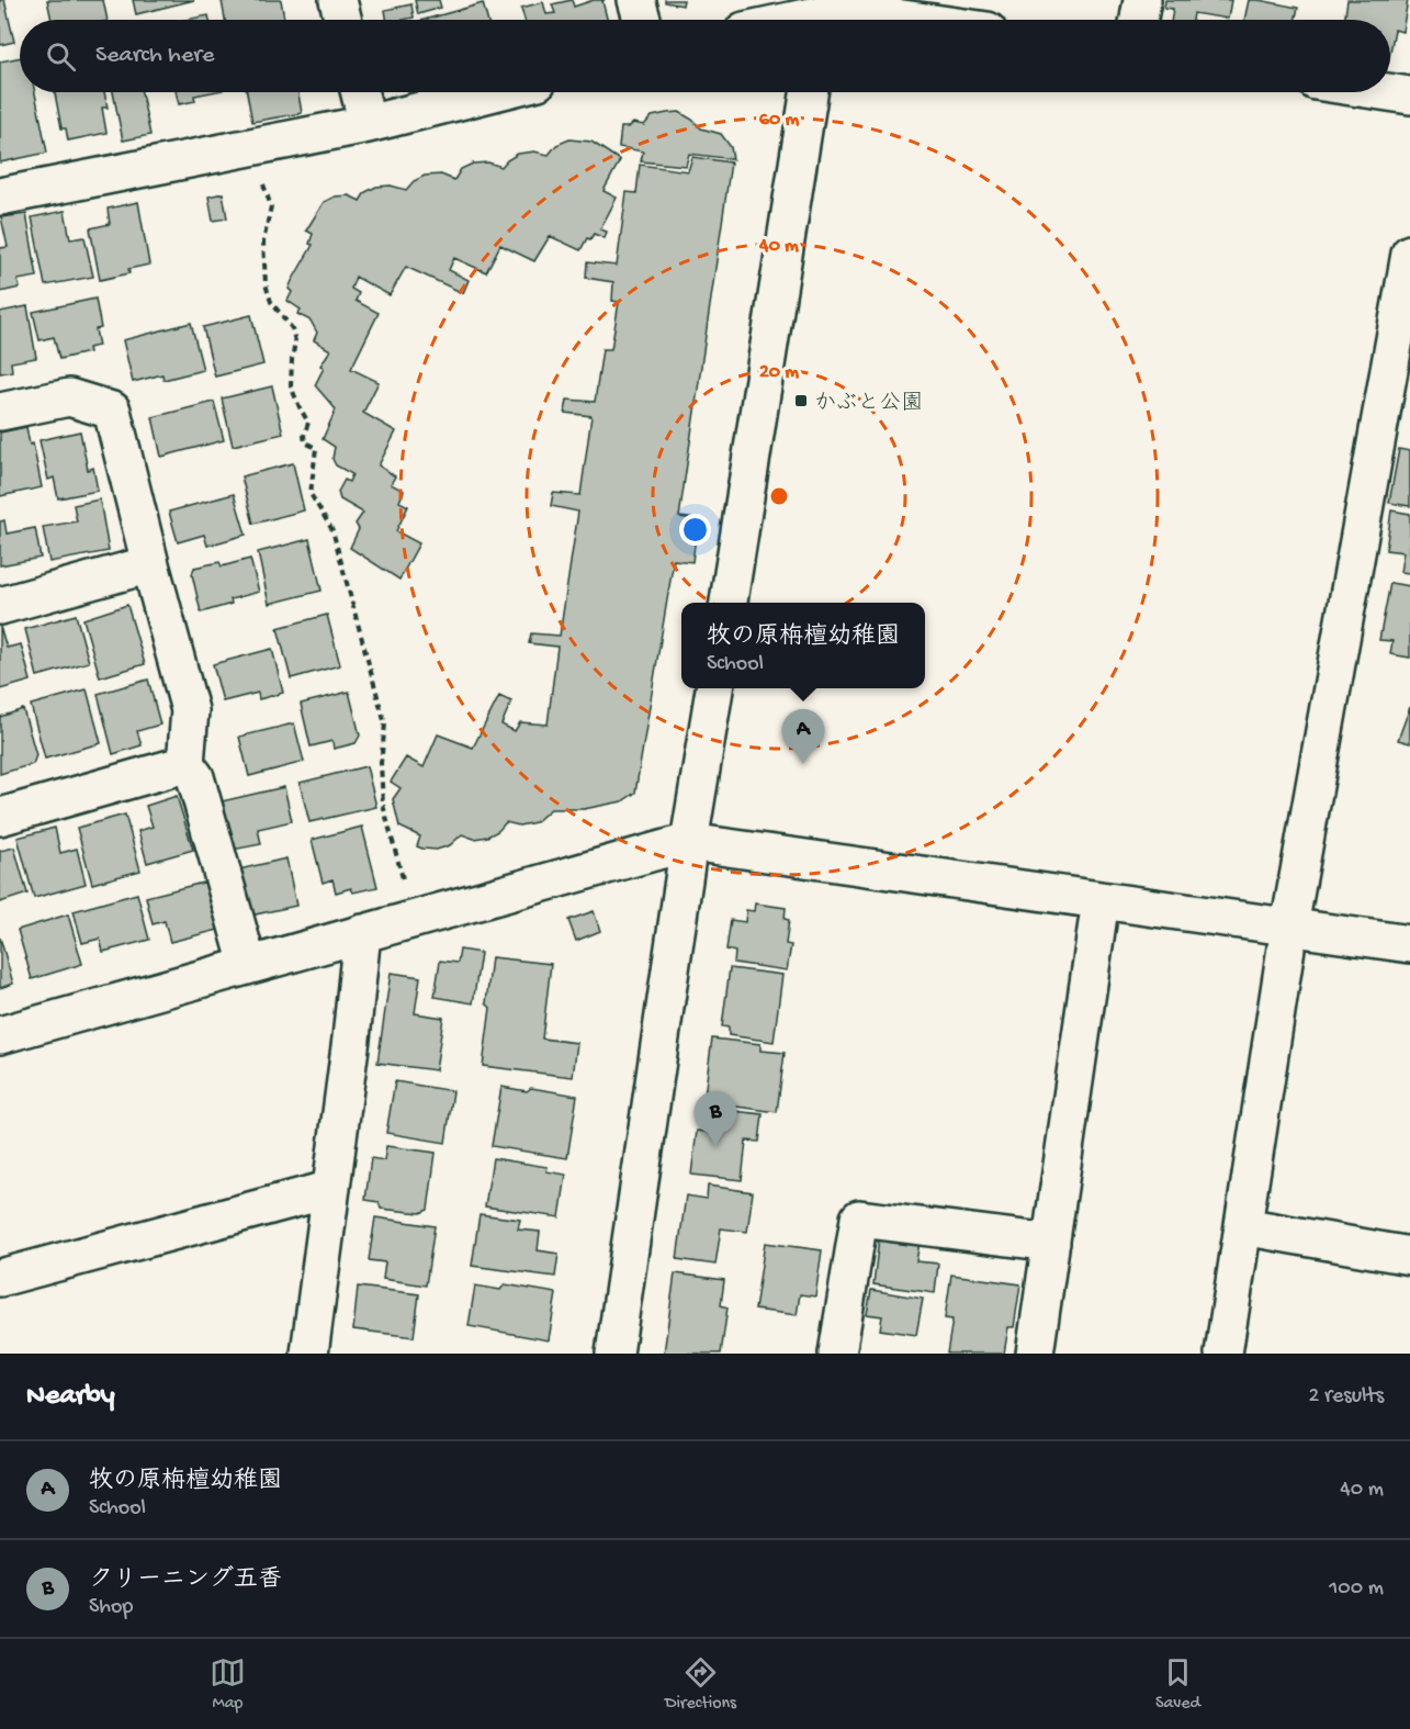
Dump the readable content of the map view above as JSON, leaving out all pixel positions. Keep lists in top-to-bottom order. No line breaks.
{"places":{"transit":["かぶと公園"]},"page":{"search":"Search here","popup":["牧の原栴檀幼稚園","School"],"pins":["A","B"],"heading":["Nearby","2 results"],"list":[{"mark":"A","name":"牧の原栴檀幼稚園","note":"School","value":"40 m"},{"mark":"B","name":"クリーニング五香","note":"Shop","value":"100 m"}],"nav":["Map","Directions","Saved"]},"rings":["60 m","40 m","20 m"]}
